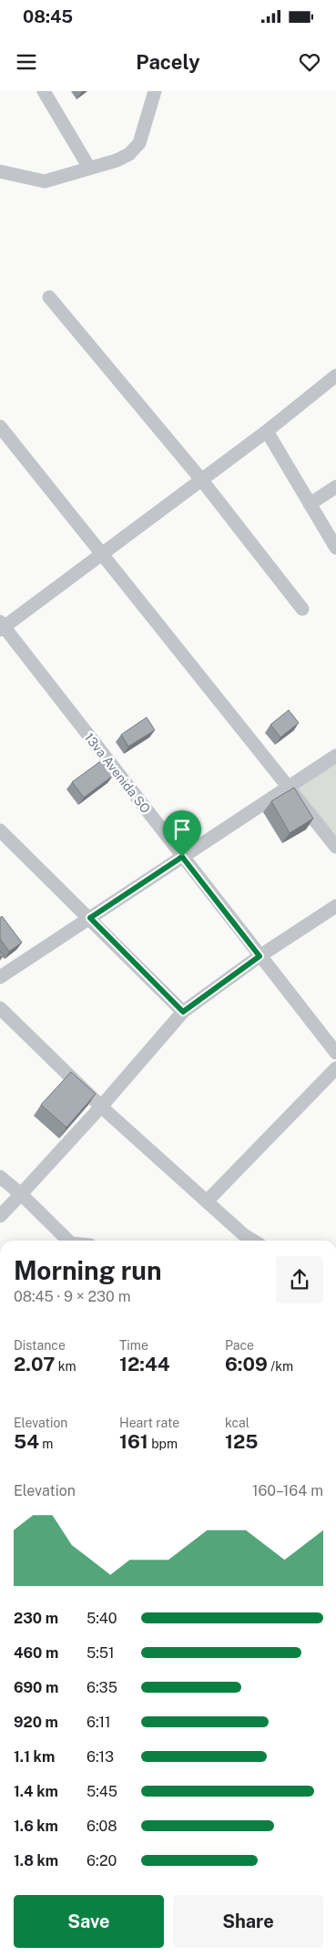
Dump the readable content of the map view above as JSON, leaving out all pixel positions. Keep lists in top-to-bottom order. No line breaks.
{"streets":{"street":["13va Avenida SO"]},"page":{"status":"08:45","header":"Pacely","heading":["Morning run","08:45 · 9 × 230 m"],"stats":[["Distance","2.07 km"],["Time","12:44"],["Pace","6:09 /km"],["Elevation","54 m"],["Heart rate","161 bpm"],["kcal","125"]],"chart":["Elevation","160–164 m"],"list":[{"name":"230 m","note":"5:40"},{"name":"460 m","note":"5:51"},{"name":"690 m","note":"6:35"},{"name":"920 m","note":"6:11"},{"name":"1.1 km","note":"6:13"},{"name":"1.4 km","note":"5:45"},{"name":"1.6 km","note":"6:08"},{"name":"1.8 km","note":"6:20"}],"buttons":["Save","Share"]}}
